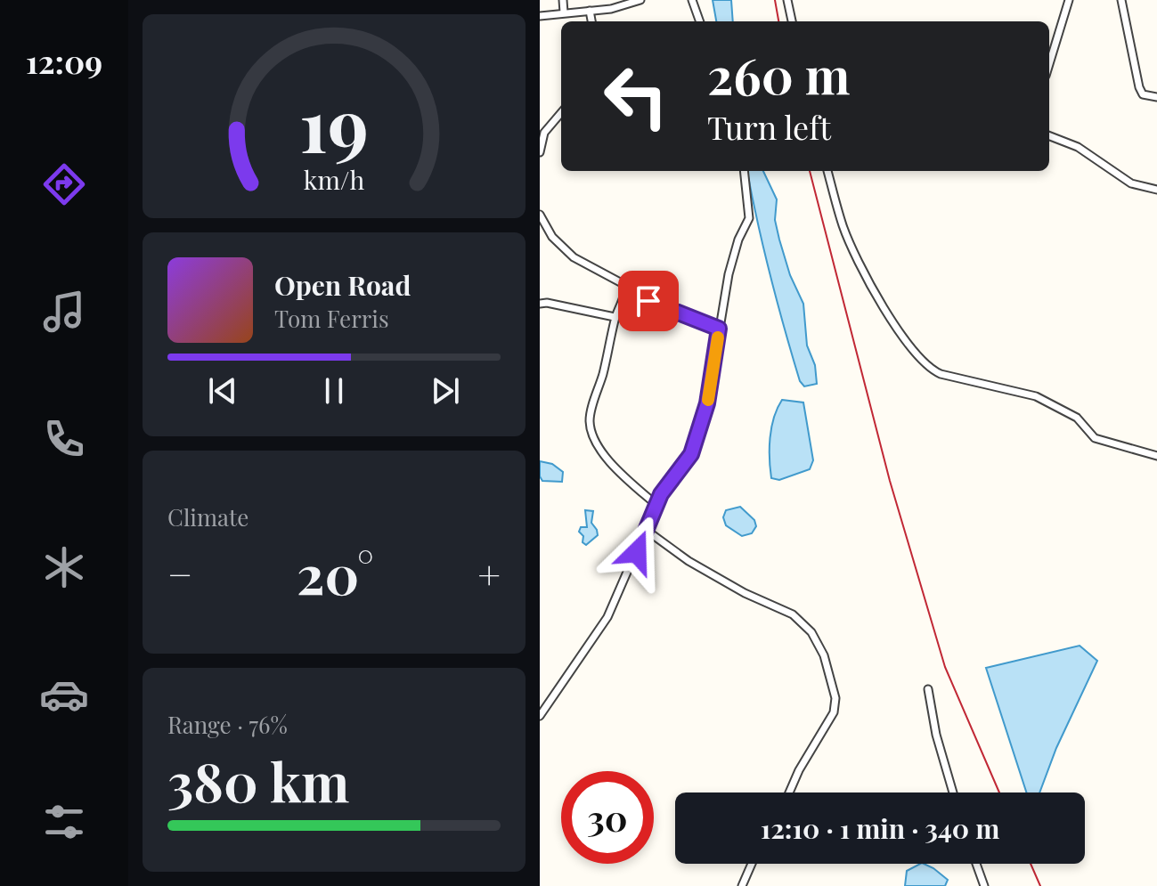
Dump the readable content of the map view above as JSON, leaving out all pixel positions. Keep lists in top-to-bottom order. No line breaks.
{"page":{"tabs":"12:09","turn":["260 m","Turn left"],"song":["Open Road","Tom Ferris"],"tile":["Climate",["Range · 76%","380 km"]],"heat":["−","20°","+"],"limit":"30","trip":"12:10 · 1 min · 340 m","gauge":["19","km/h"]}}
